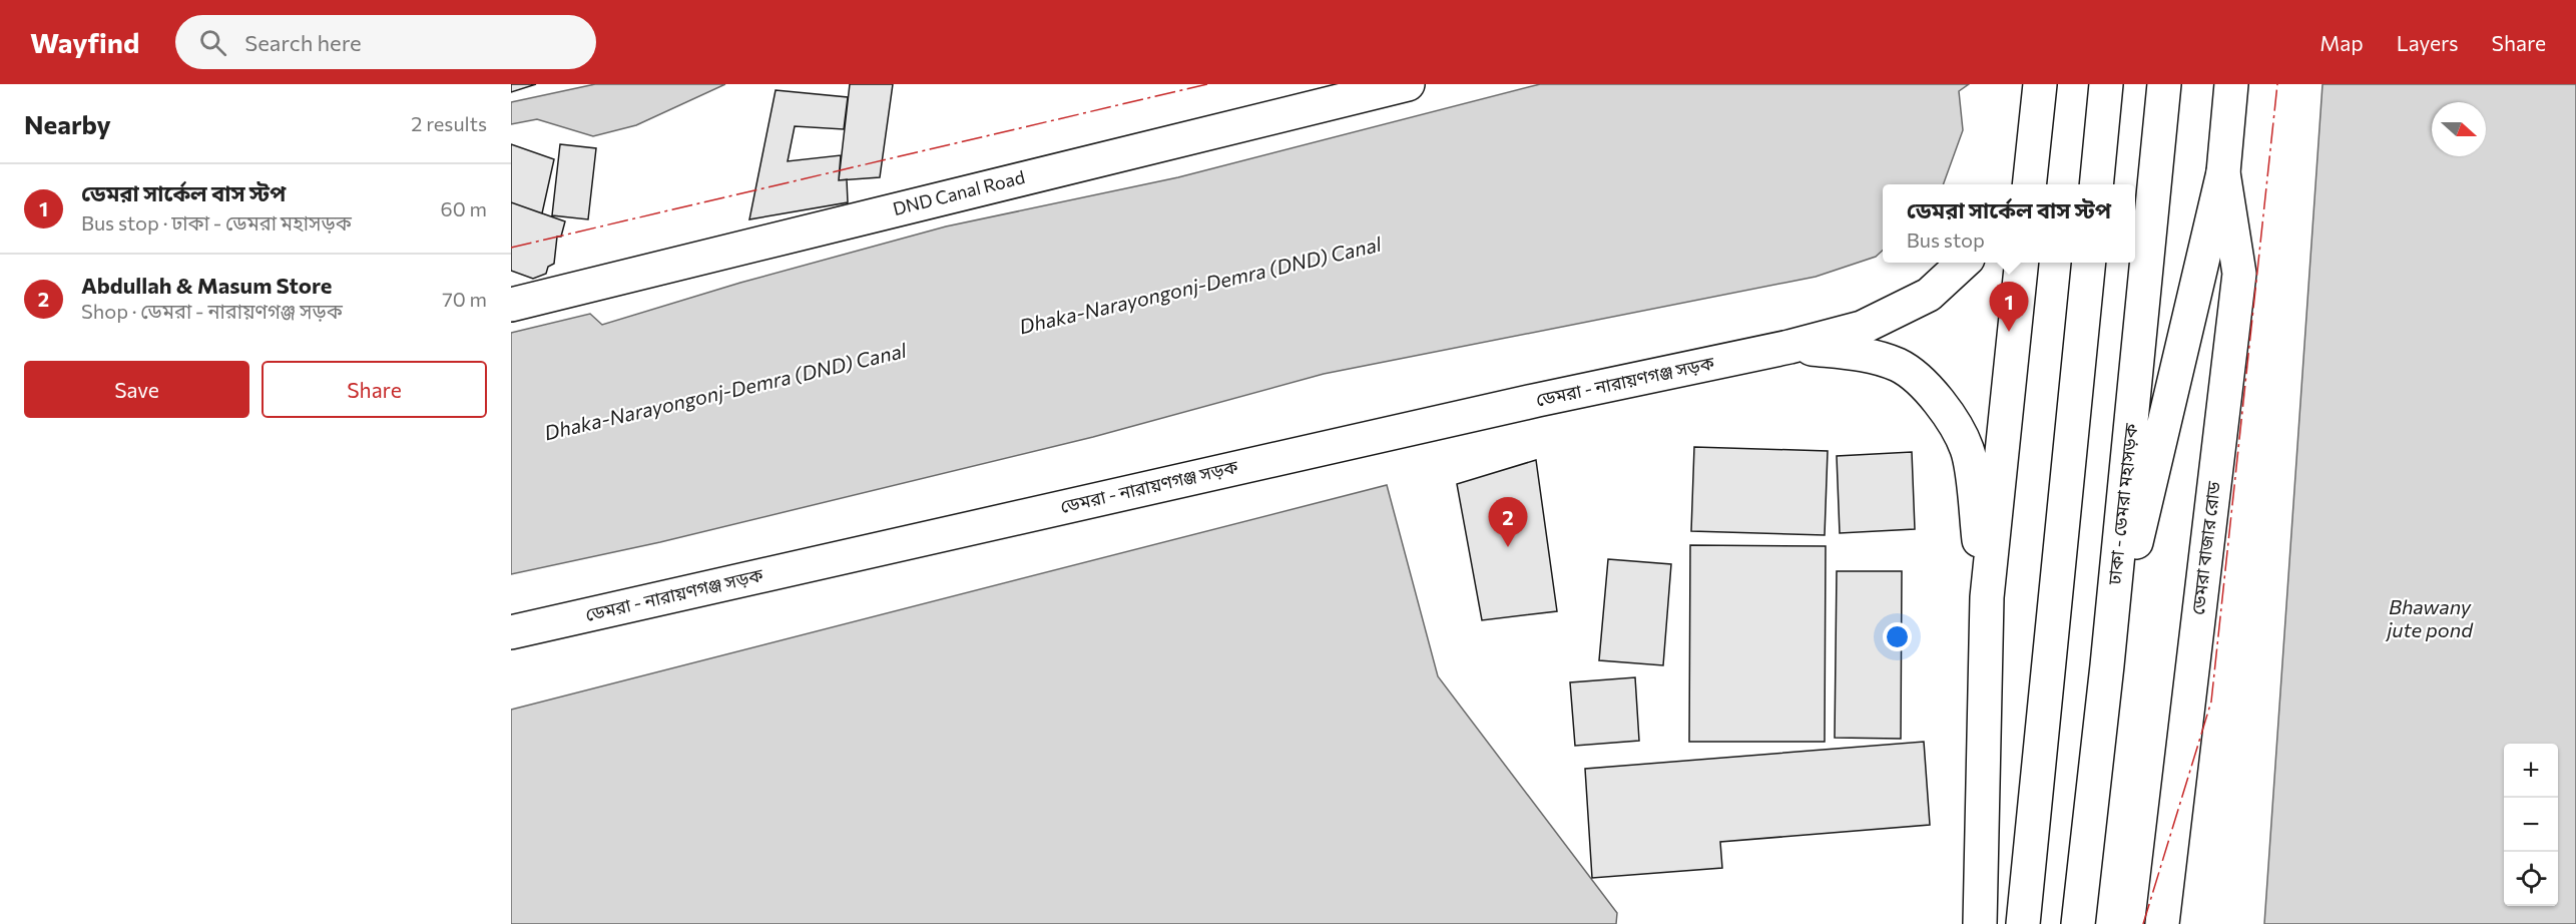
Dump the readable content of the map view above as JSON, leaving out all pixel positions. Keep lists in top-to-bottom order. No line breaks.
{"streets":{"main road":["DND Canal Road","ডেমরা - নারায়ণগঞ্জ সড়ক","ঢাকা - ডেমরা মহাসড়ক","ডেমরা বাজার রোড"]},"water":["Dhaka-Narayongonj-Demra (DND) Canal","Bhawany jute pond"],"north":"right","page":{"header":"Wayfind","search":"Search here","nav":["Map","Layers","Share"],"heading":["Nearby","2 results"],"list":[{"mark":"1","name":"ডেমরা সার্কেল বাস স্টপ","note":"Bus stop · ঢাকা - ডেমরা মহাসড়ক","value":"60 m"},{"mark":"2","name":"Abdullah & Masum Store","note":"Shop · ডেমরা - নারায়ণগঞ্জ সড়ক","value":"70 m"}],"popup":["ডেমরা সার্কেল বাস স্টপ","Bus stop"],"pins":["1","2"],"buttons":["Save","Share"],"map_buttons":["+","−"]}}
